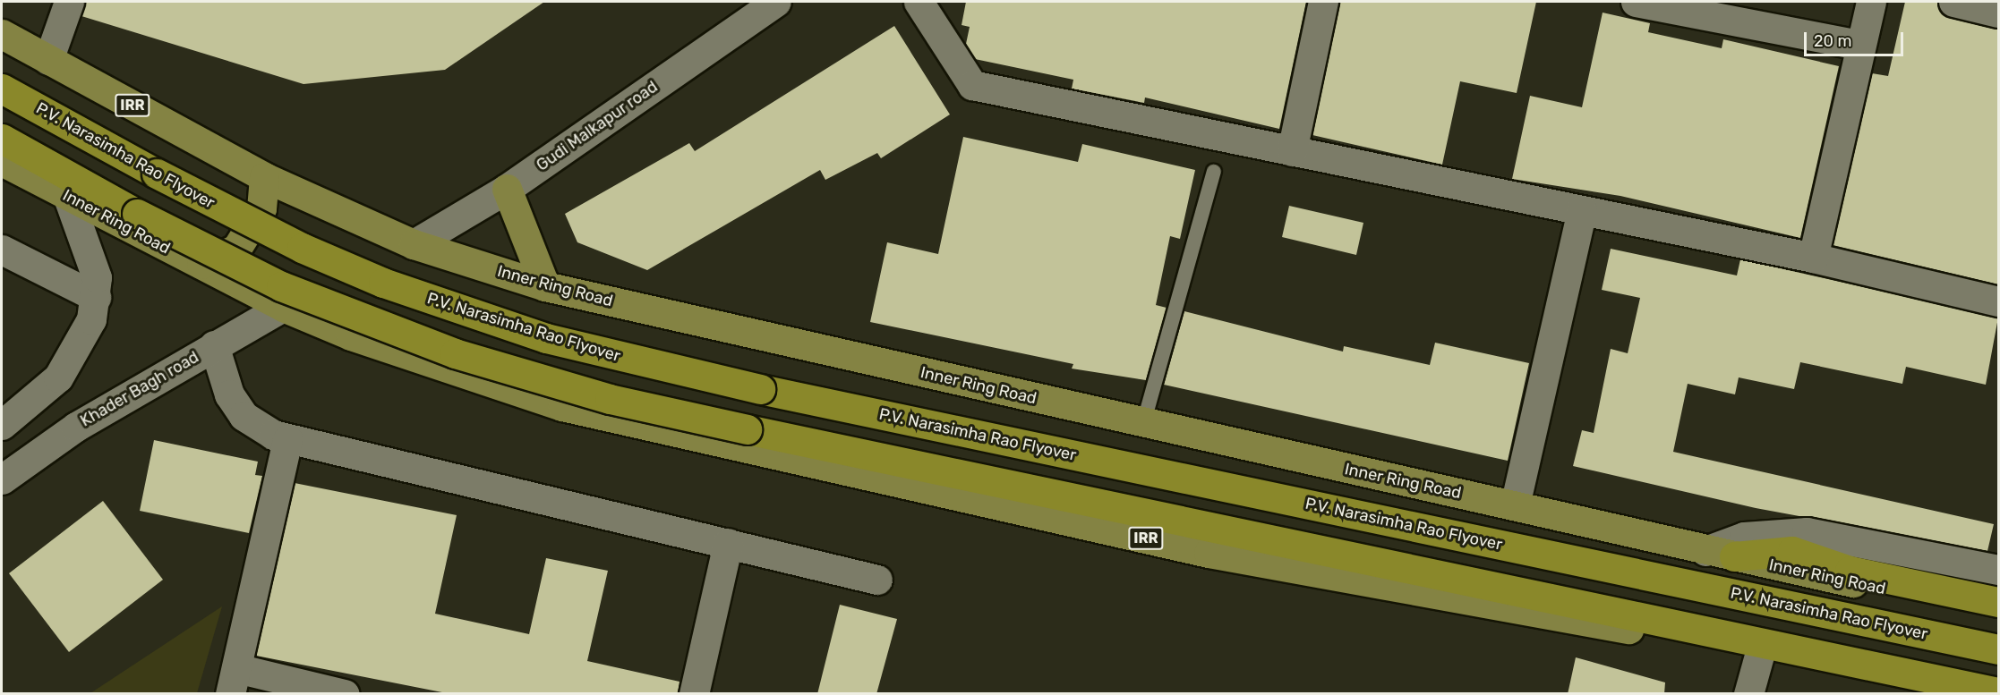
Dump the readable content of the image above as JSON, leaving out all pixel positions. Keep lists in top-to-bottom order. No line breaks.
{"streets":{"highway":["P.V. Narasimha Rao Flyover"],"main road":["IRR","Inner Ring Road"],"street":["Gudi Malkapur road","Khader Bagh road"]},"crossings":[["Gudi Malkapur road","Inner Ring Road"],["Inner Ring Road","Khader Bagh road"]],"scale_bar":"20 m"}
